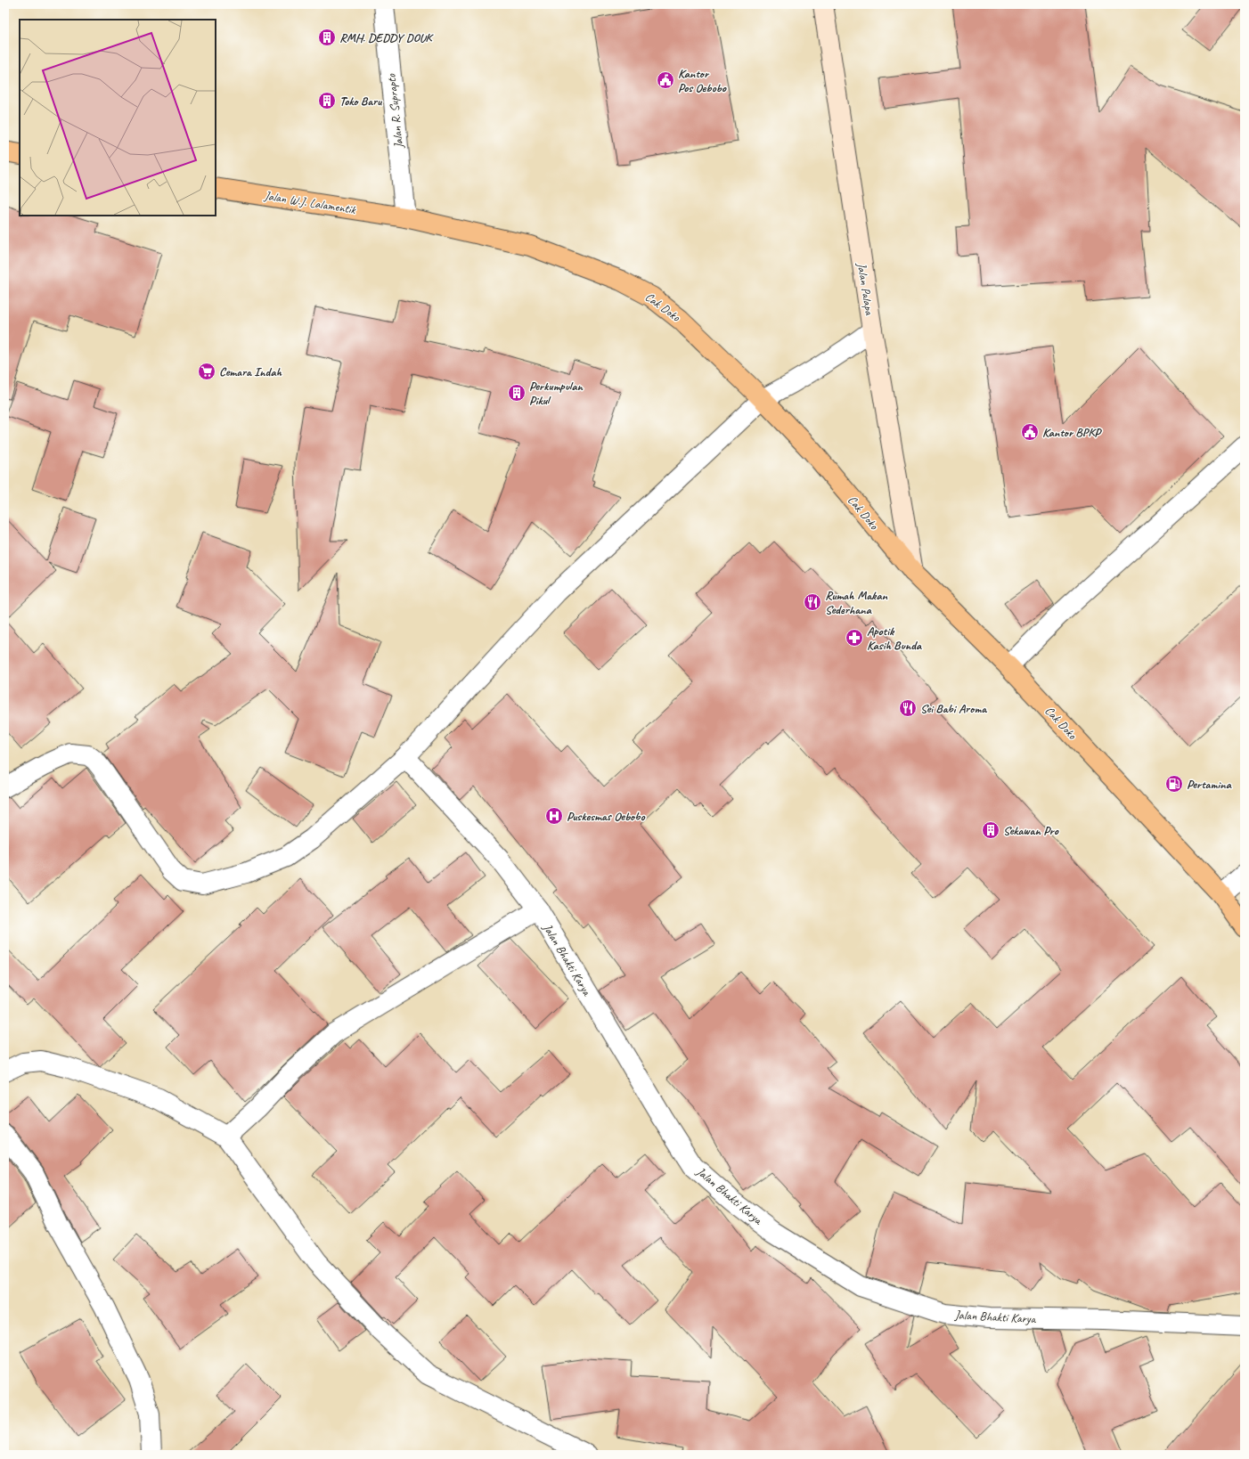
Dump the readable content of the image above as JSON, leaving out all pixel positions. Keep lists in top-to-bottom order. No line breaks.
{"streets":{"main road":["Jalan W.J. Lalamentik","Jalan Palapa","Cak Doko"],"street":["Jalan R. Suprapto","Jalan Bhakti Karya"]},"crossings":[["Jalan R. Suprapto","Jalan W.J. Lalamentik"],["Jalan R. Suprapto","Cak Doko"],["Jalan W.J. Lalamentik","Cak Doko"],["Jalan Palapa","Cak Doko"]],"places":{"building":["RMH. DEDDY DOUK","Toko Baru","Perkumpulan Pikul","Sekawan Pro"],"public building":["Kantor Pos Oebobo","Kantor BPKP"],"supermarket":["Cemara Indah"],"restaurant":["Rumah Makan Sederhana","Sei Babi Aroma"],"pharmacy":["Apotik Kasih Bunda"],"fuel station":["Pertamina"],"hospital":["Puskesmas Oebobo"]}}
